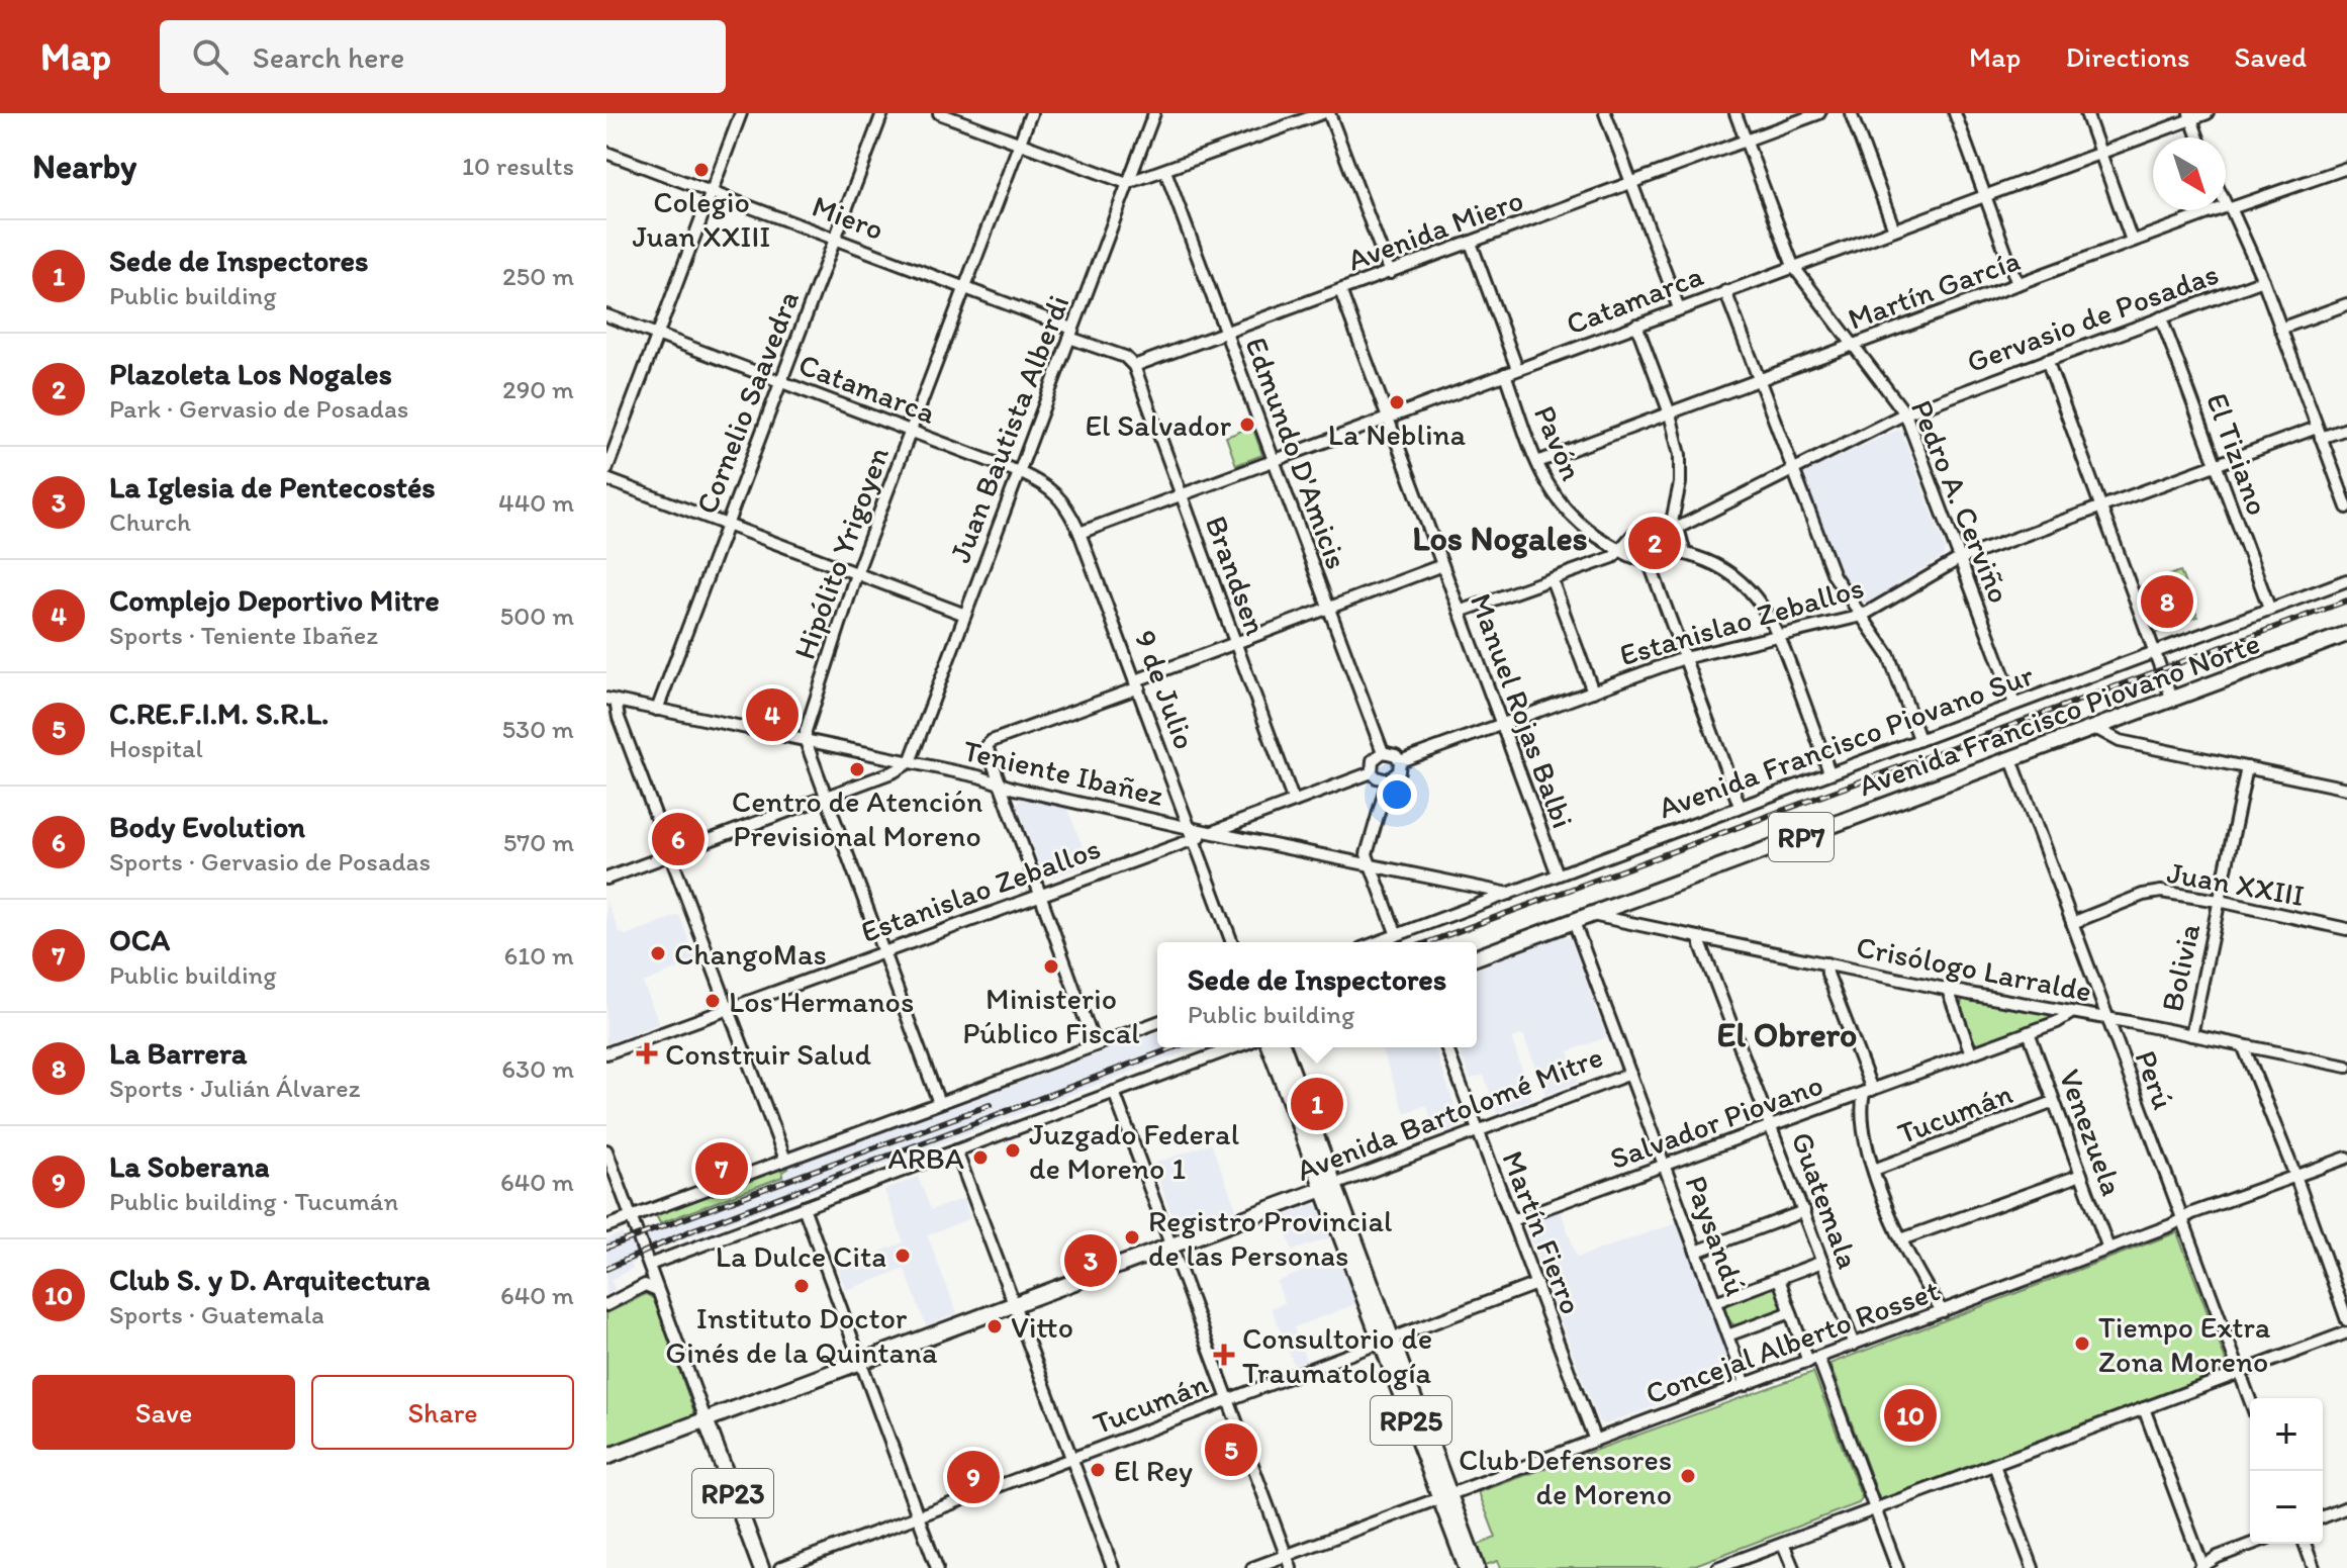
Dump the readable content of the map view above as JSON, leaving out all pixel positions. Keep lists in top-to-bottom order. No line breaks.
{"streets":{"main road":["Avenida Francisco Piovano Norte","RP7","Avenida Bartolomé Mitre","RP25","RP23"],"street":["Miero","Avenida Miero","Martín García","Catamarca","Gervasio de Posadas","Cornelio Saavedra","Juan Bautista Alberdi","Pavón","Edmundo D'Amicis","El Tiziano","Pedro A. Cerviño","Hipólito Yrigoyen","Brandsen","Estanislao Zeballos","9 de Julio","Manuel Rojas Balbi","Avenida Francisco Piovano Sur","Teniente Ibañez","Juan XXIII","Bolivia","Crisólogo Larralde","Perú","Tucumán","Salvador Piovano","Venezuela","Guatemala","Martín Fierro","Paysandú","Concejal Alberto Rosset"]},"crossings":[["Miero","Cornelio Saavedra"],["Miero","Juan Bautista Alberdi"],["Miero","Hipólito Yrigoyen"],["Avenida Miero","Pavón"],["Avenida Miero","Edmundo D'Amicis"],["Avenida Miero","Pedro A. Cerviño"],["Avenida Miero","Brandsen"],["Avenida Miero","Manuel Rojas Balbi"],["Martín García","Pavón"],["Martín García","Pedro A. Cerviño"],["Catamarca","Cornelio Saavedra"],["Catamarca","Juan Bautista Alberdi"],["Catamarca","Pavón"],["Catamarca","Edmundo D'Amicis"],["Catamarca","Pedro A. Cerviño"],["Catamarca","Hipólito Yrigoyen"],["Catamarca","Brandsen"],["Catamarca","9 de Julio"],["Catamarca","Manuel Rojas Balbi"],["Gervasio de Posadas","Pavón"],["Gervasio de Posadas","El Tiziano"],["Gervasio de Posadas","Pedro A. Cerviño"],["Gervasio de Posadas","Manuel Rojas Balbi"],["Cornelio Saavedra","Teniente Ibañez"],["Juan Bautista Alberdi","9 de Julio"],["Juan Bautista Alberdi","Teniente Ibañez"],["Edmundo D'Amicis","Estanislao Zeballos"],["El Tiziano","Estanislao Zeballos"],["El Tiziano","Avenida Francisco Piovano Sur"],["Pedro A. Cerviño","Estanislao Zeballos"],["Pedro A. Cerviño","Avenida Francisco Piovano Sur"],["Hipólito Yrigoyen","Teniente Ibañez"],["Brandsen","Estanislao Zeballos"],["Estanislao Zeballos","9 de Julio"],["Estanislao Zeballos","Manuel Rojas Balbi"],["Estanislao Zeballos","Teniente Ibañez"],["9 de Julio","Teniente Ibañez"],["Manuel Rojas Balbi","Avenida Francisco Piovano Sur"],["Avenida Francisco Piovano Norte","Crisólogo Larralde"],["Avenida Francisco Piovano Norte","Perú"],["Avenida Francisco Piovano Norte","Paysandú"],["Juan XXIII","Bolivia"],["Juan XXIII","Perú"],["Bolivia","Crisólogo Larralde"],["Crisólogo Larralde","Perú"],["Crisólogo Larralde","Salvador Piovano"],["Crisólogo Larralde","Guatemala"],["Perú","Concejal Alberto Rosset"],["Avenida Bartolomé Mitre","Martín Fierro"],["Avenida Bartolomé Mitre","Paysandú"],["Avenida Bartolomé Mitre","RP25"],["Avenida Bartolomé Mitre","RP23"],["Tucumán","Venezuela"],["Tucumán","Martín Fierro"],["Tucumán","RP25"],["Salvador Piovano","Venezuela"],["Salvador Piovano","Guatemala"],["Salvador Piovano","Martín Fierro"],["Salvador Piovano","Paysandú"],["Venezuela","Concejal Alberto Rosset"],["Guatemala","Concejal Alberto Rosset"],["Martín Fierro","Concejal Alberto Rosset"],["Paysandú","Concejal Alberto Rosset"],["Concejal Alberto Rosset","RP25"]],"districts":["Los Nogales","El Obrero"],"places":{"other":["Colegio Juan XXIII","La Neblina","El Salvador","Centro de Atención Previsional Moreno","ChangoMas","Ministerio Público Fiscal","Los Hermanos","Juzgado Federal de Moreno 1","ARBA","Registro Provincial de las Personas","La Dulce Cita","Instituto Doctor Ginés de la Quintana","Vitto","Tiempo Extra Zona Moreno","El Rey","Club Defensores de Moreno"],"health":["Construir Salud","Consultorio de Traumatología"]},"north":"bottom right","page":{"header":"Map","search":"Search here","nav":["Map","Directions","Saved"],"heading":["Nearby","10 results"],"list":[{"mark":"1","name":"Sede de Inspectores","note":"Public building","value":"250 m"},{"mark":"2","name":"Plazoleta Los Nogales","note":"Park · Gervasio de Posadas","value":"290 m"},{"mark":"3","name":"La Iglesia de Pentecostés","note":"Church","value":"440 m"},{"mark":"4","name":"Complejo Deportivo Mitre","note":"Sports · Teniente Ibañez","value":"500 m"},{"mark":"5","name":"C.RE.F.I.M. S.R.L.","note":"Hospital","value":"530 m"},{"mark":"6","name":"Body Evolution","note":"Sports · Gervasio de Posadas","value":"570 m"},{"mark":"7","name":"OCA","note":"Public building","value":"610 m"},{"mark":"8","name":"La Barrera","note":"Sports · Julián Álvarez","value":"630 m"},{"mark":"9","name":"La Soberana","note":"Public building · Tucumán","value":"640 m"},{"mark":"10","name":"Club S. y D. Arquitectura","note":"Sports · Guatemala","value":"640 m"}],"pins":["2","8","4","6","1","7","3","10","5","9"],"popup":["Sede de Inspectores","Public building"],"buttons":["Save","Share"],"map_buttons":["+","−"]}}
